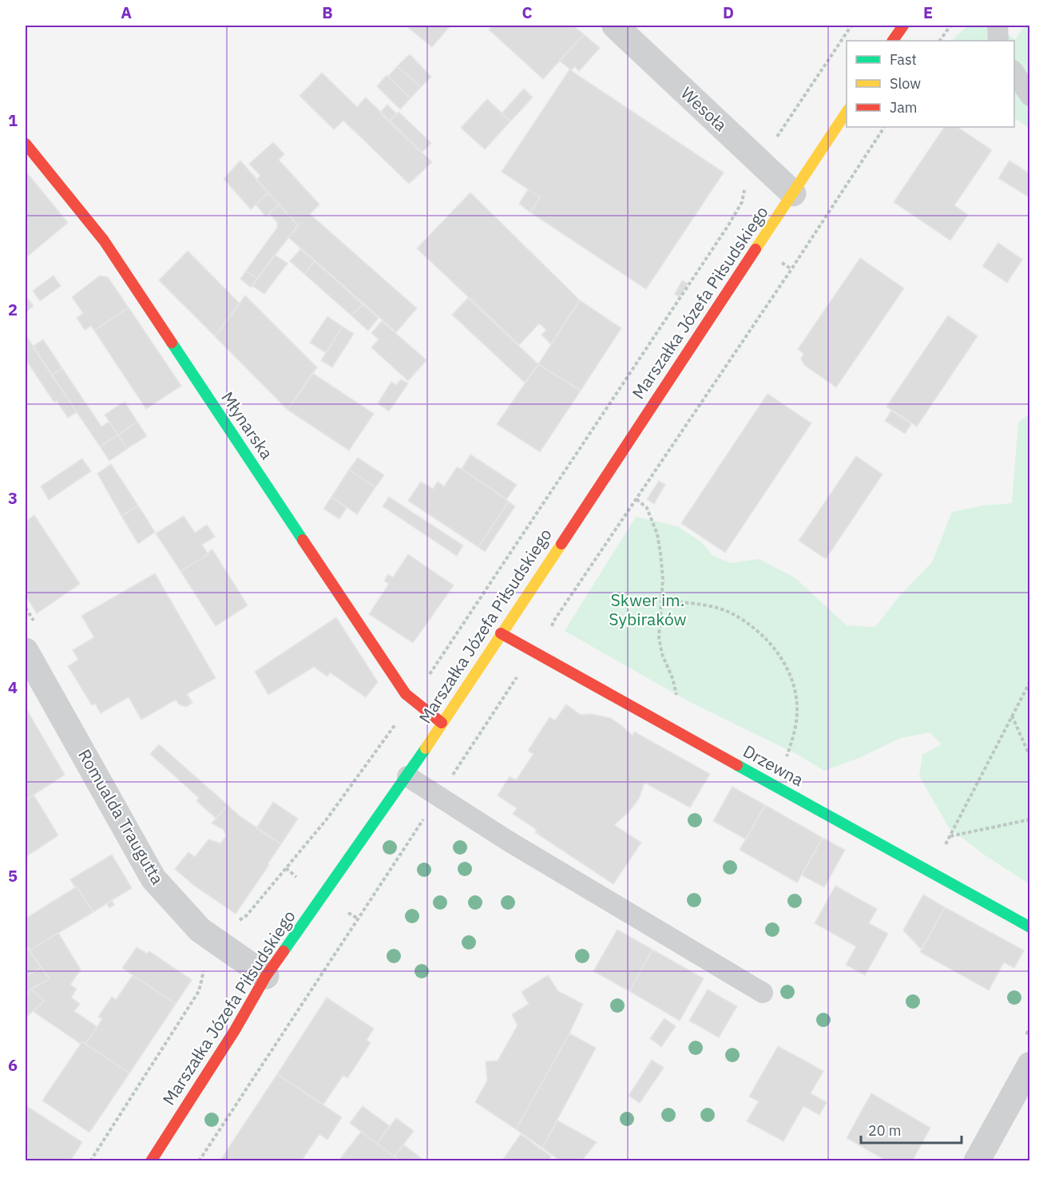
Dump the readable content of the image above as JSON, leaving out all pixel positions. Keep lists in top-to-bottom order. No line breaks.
{"streets":{"street":["Wesoła","Marszałka Józefa Piłsudskiego","Młynarska","Drzewna","Romualda Traugutta"]},"crossings":[["Wesoła","Marszałka Józefa Piłsudskiego"],["Marszałka Józefa Piłsudskiego","Młynarska"],["Marszałka Józefa Piłsudskiego","Drzewna"],["Marszałka Józefa Piłsudskiego","Romualda Traugutta"]],"parks":["Skwer im. Sybiraków"],"legend":["Fast","Slow","Jam"],"scale_bar":"20 m","grid":{"columns":["A","B","C","D","E"],"rows":["1","2","3","4","5","6"]}}
